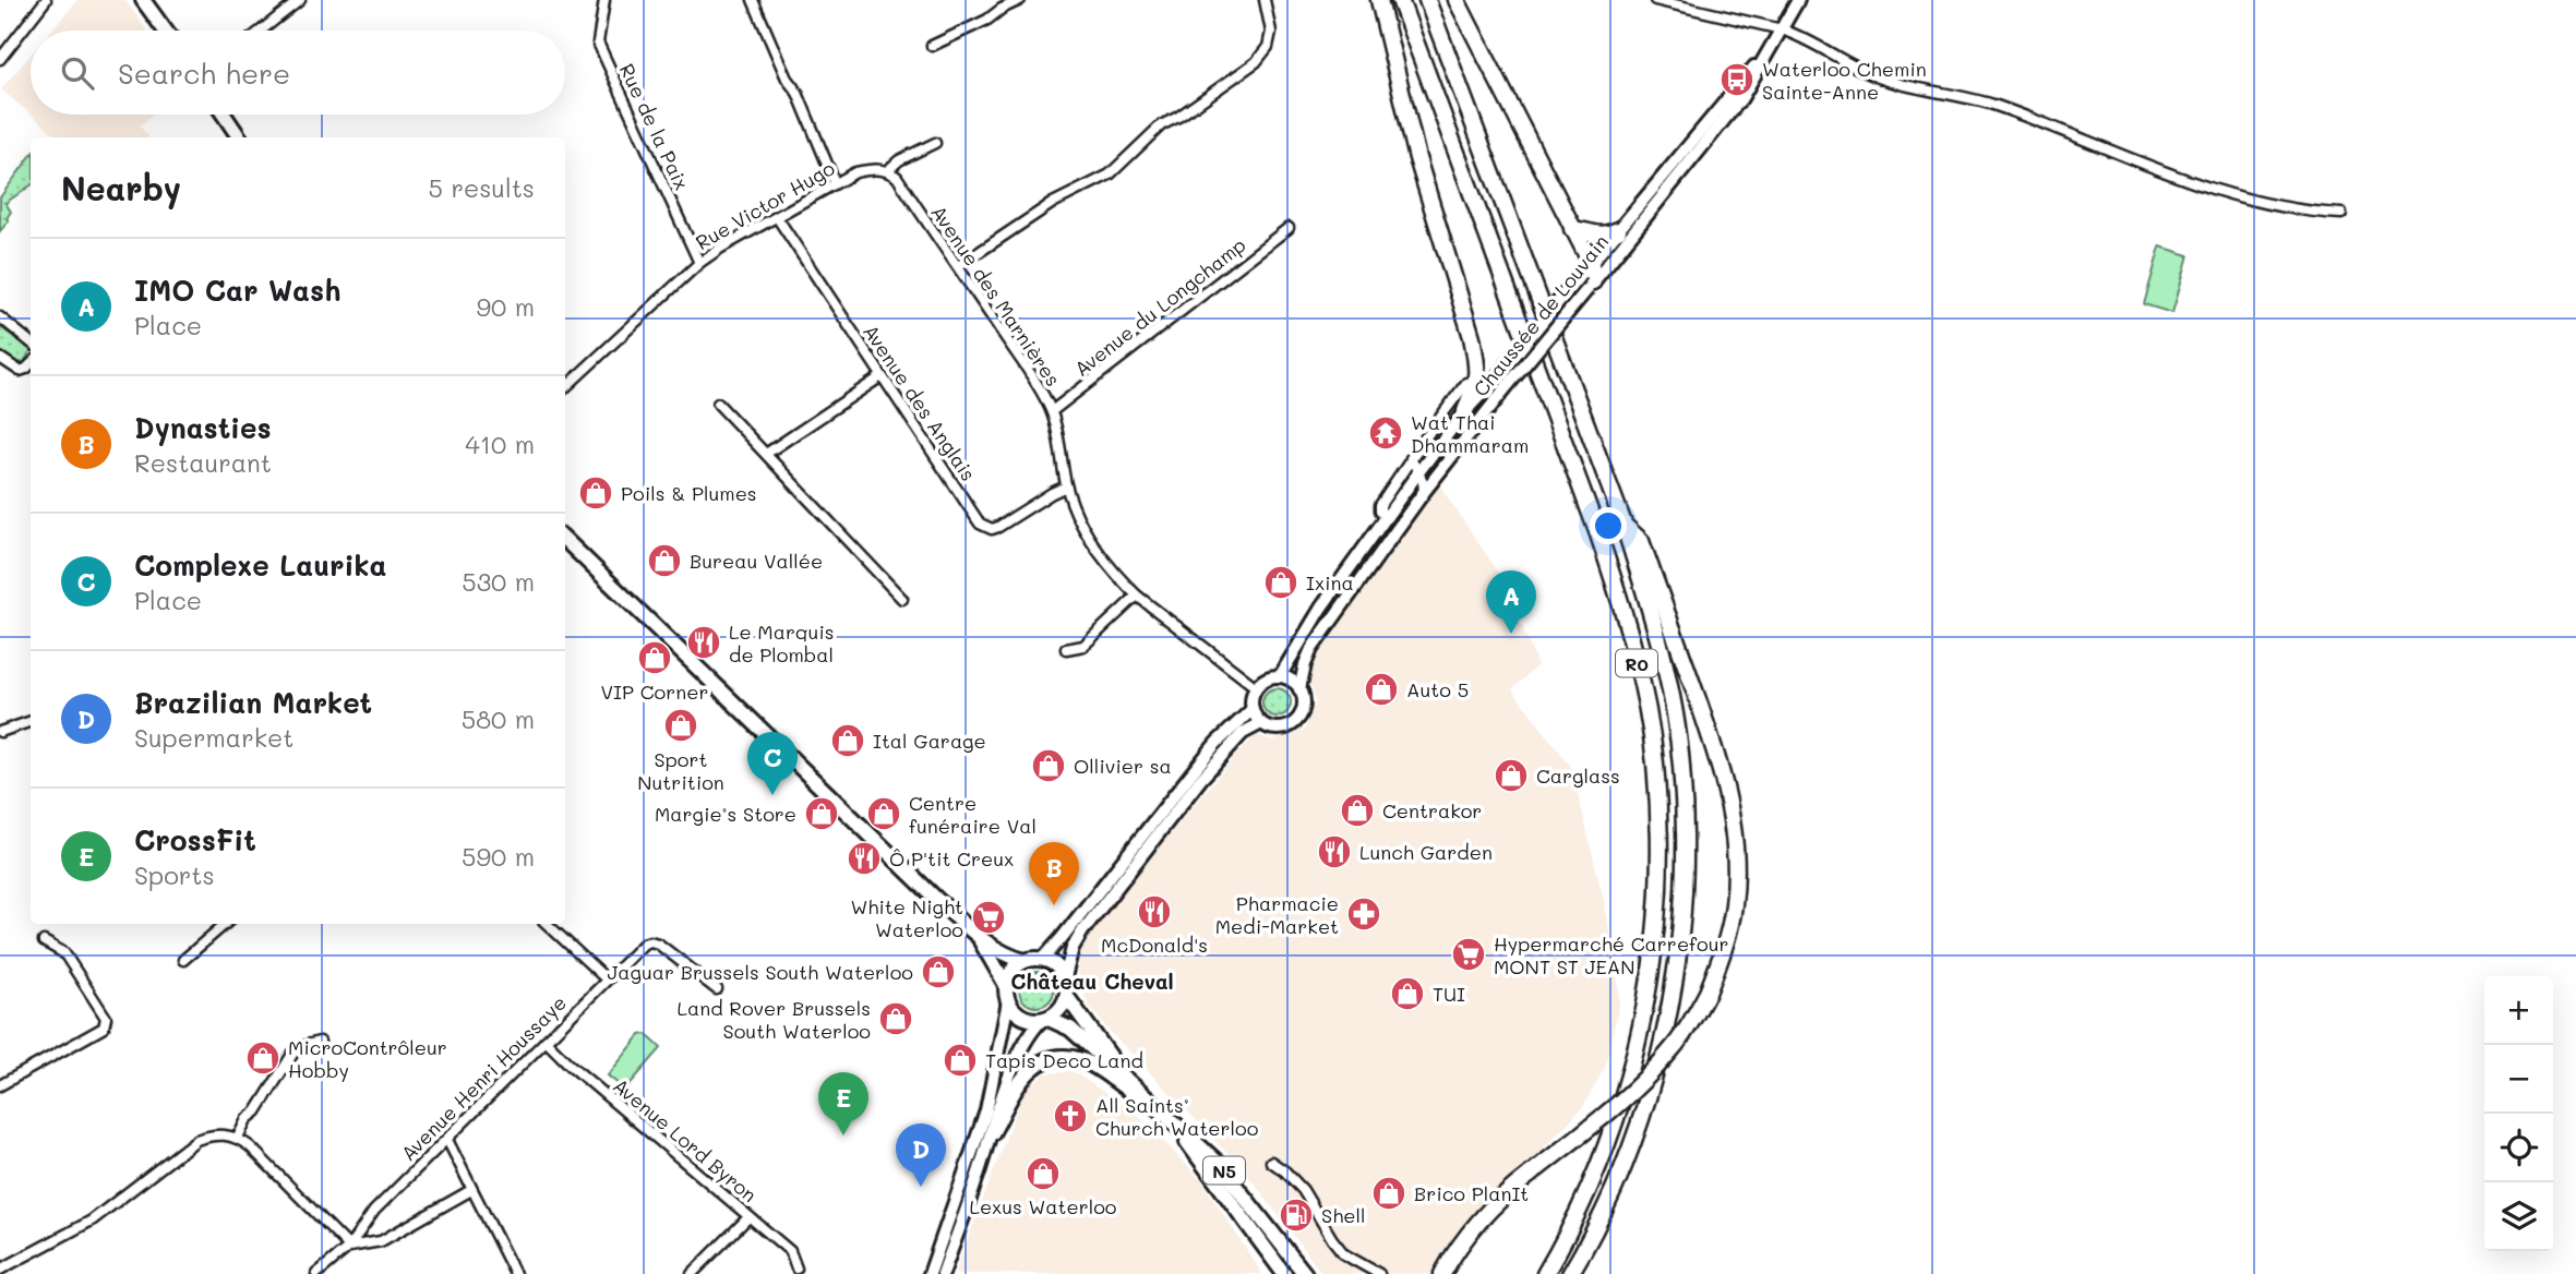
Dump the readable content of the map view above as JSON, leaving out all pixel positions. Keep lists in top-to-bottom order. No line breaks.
{"streets":{"highway":["R0"],"main road":["Chaussée de Louvain","N5"],"street":["Rue de la Paix","Rue Victor Hugo","Avenue des Marnières","Avenue du Longchamp","Avenue des Anglais","Avenue Henri Houssaye","Avenue Lord Byron"]},"crossings":[["Rue de la Paix","Rue Victor Hugo"],["Rue Victor Hugo","Avenue des Marnières"],["Rue Victor Hugo","Avenue des Anglais"],["Avenue des Marnières","Avenue du Longchamp"],["Avenue des Marnières","Chaussée de Louvain"],["Avenue des Marnières","Avenue des Anglais"],["Avenue Henri Houssaye","Avenue Lord Byron"]],"districts":["Château Cheval"],"places":{"bus stop":["Waterloo Chemin Sainte-Anne"],"temple":["Wat Thai Dhammaram"],"shop":["Poils & Plumes","Bureau Vallée","Ixina","VIP Corner","Auto 5","Sport Nutrition","Ital Garage","Ollivier sa","Carglass","Centrakor","Margie’s Store","Centre funéraire Val","Jaguar Brussels South Waterloo","TUI","Land Rover Brussels South Waterloo","MicroContrôleur Hobby","Tapis Deco Land","Lexus Waterloo","Brico PlanIt"],"restaurant":["Le Marquis de Plombal","Lunch Garden","Ô P'tit Creux","McDonald's"],"pharmacy":["Pharmacie Medi-Market"],"supermarket":["White Night Waterloo","Hypermarché Carrefour MONT ST JEAN"],"church":["All Saints’ Church Waterloo"],"fuel station":["Shell"]},"page":{"search":"Search here","heading":["Nearby","5 results"],"list":[{"mark":"A","name":"IMO Car Wash","note":"Place","value":"90 m"},{"mark":"B","name":"Dynasties","note":"Restaurant","value":"410 m"},{"mark":"C","name":"Complexe Laurika","note":"Place","value":"530 m"},{"mark":"D","name":"Brazilian Market","note":"Supermarket","value":"580 m"},{"mark":"E","name":"CrossFit","note":"Sports","value":"590 m"}],"pins":["A","C","B","E","D"],"map_buttons":["+","−"]}}
